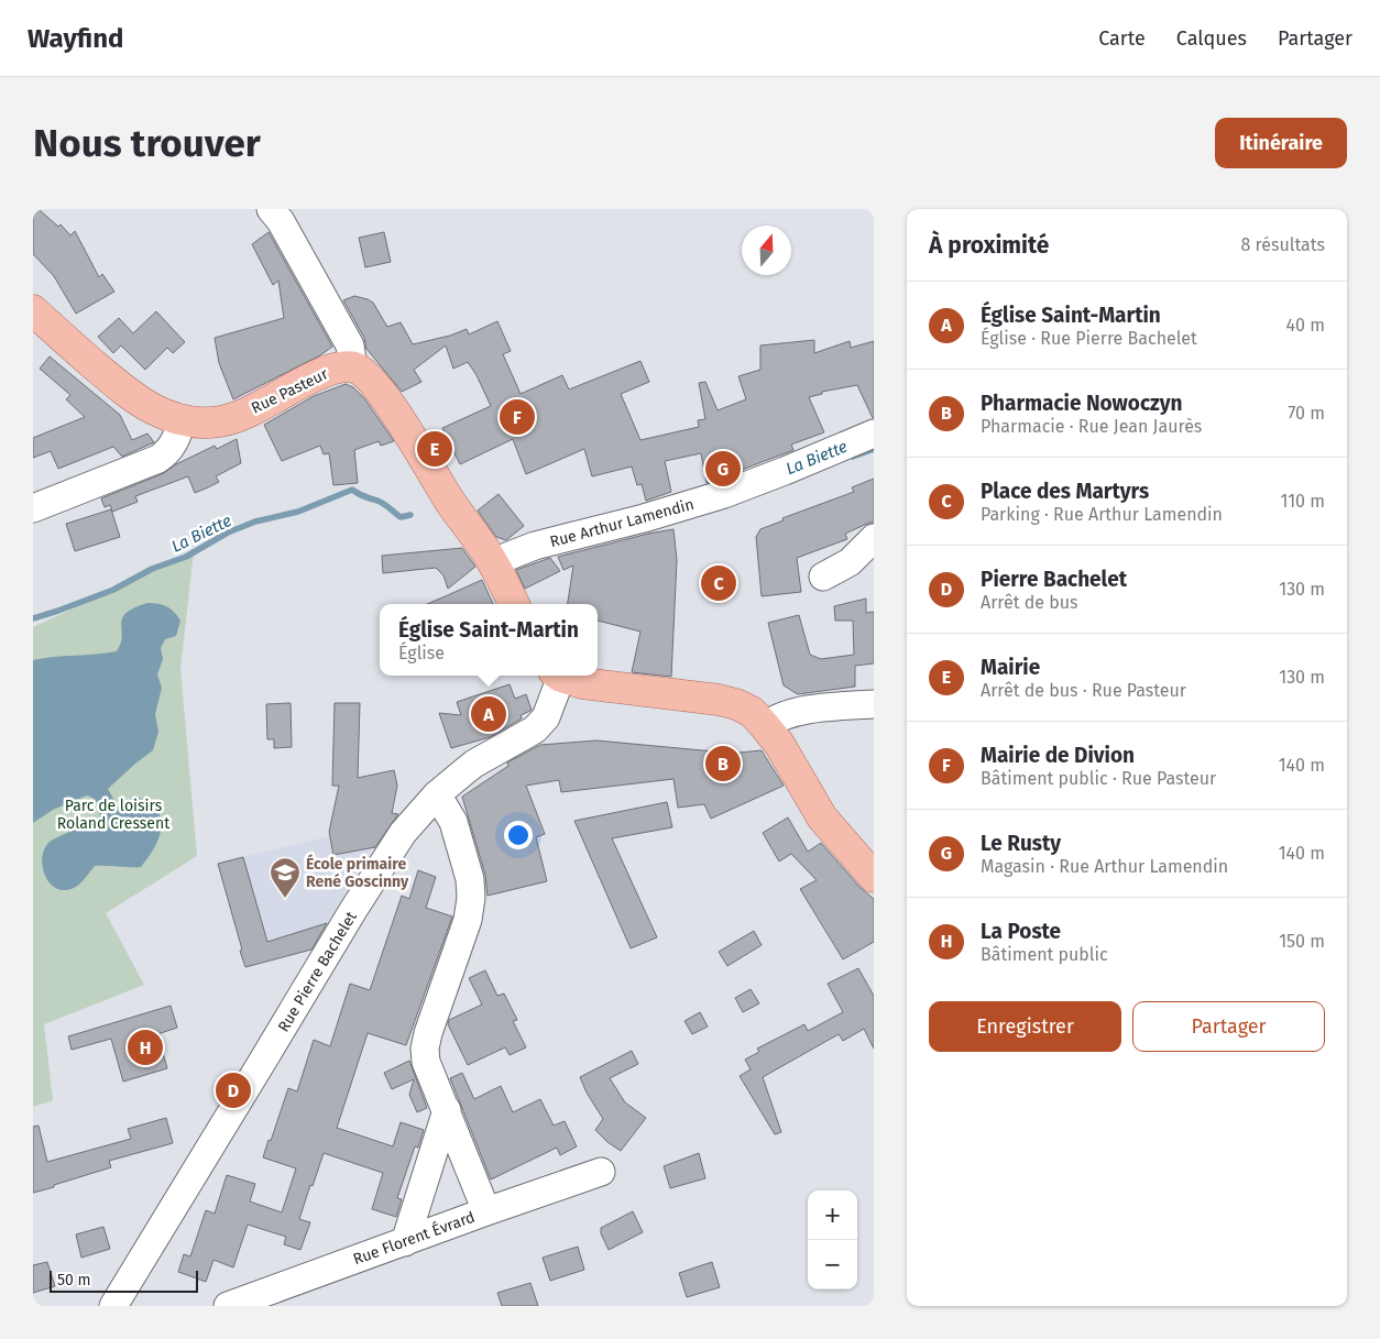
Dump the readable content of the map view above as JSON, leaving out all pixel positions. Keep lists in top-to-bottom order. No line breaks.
{"streets":{"main road":["Rue Pasteur"],"street":["Rue Arthur Lamendin","Rue Pierre Bachelet","Rue Florent Évrard"]},"water":["La Biette"],"parks":["Parc de loisirs Roland Cressent"],"places":{"school or university":["École primaire René Goscinny"]},"scale_bar":"50 m","north":"top","page":{"header":"Wayfind","nav":["Carte","Calques","Partager"],"buttons":["Itinéraire",["Enregistrer","Partager"]],"title":"Nous trouver","heading":["À proximité","8 résultats"],"list":[{"mark":"A","name":"Église Saint-Martin","note":"Église · Rue Pierre Bachelet","value":"40 m"},{"mark":"B","name":"Pharmacie Nowoczyn","note":"Pharmacie · Rue Jean Jaurès","value":"70 m"},{"mark":"C","name":"Place des Martyrs","note":"Parking · Rue Arthur Lamendin","value":"110 m"},{"mark":"D","name":"Pierre Bachelet","note":"Arrêt de bus","value":"130 m"},{"mark":"E","name":"Mairie","note":"Arrêt de bus · Rue Pasteur","value":"130 m"},{"mark":"F","name":"Mairie de Divion","note":"Bâtiment public · Rue Pasteur","value":"140 m"},{"mark":"G","name":"Le Rusty","note":"Magasin · Rue Arthur Lamendin","value":"140 m"},{"mark":"H","name":"La Poste","note":"Bâtiment public","value":"150 m"}],"pins":["F","E","G","C","A","B","H","D"],"popup":["Église Saint-Martin","Église"],"map_buttons":["+","−"],"scale":"50 m"}}
